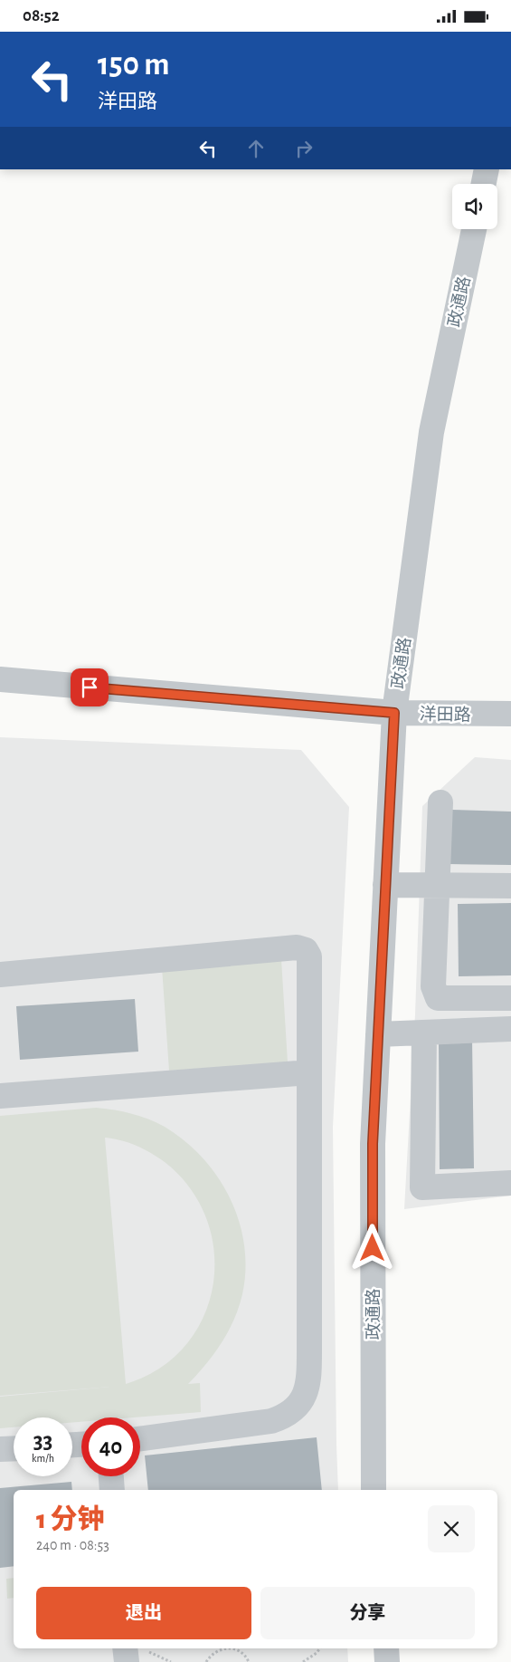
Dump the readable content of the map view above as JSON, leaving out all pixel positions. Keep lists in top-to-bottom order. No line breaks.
{"streets":{"street":["政通路","洋田路"]},"crossings":[["政通路","洋田路"]],"page":{"status":"08:52","turn":["150 m","洋田路"],"speed":"33 km/h","limit":"40","heading":["1 分钟","240 m · 08:53"],"buttons":["退出","分享"]}}
